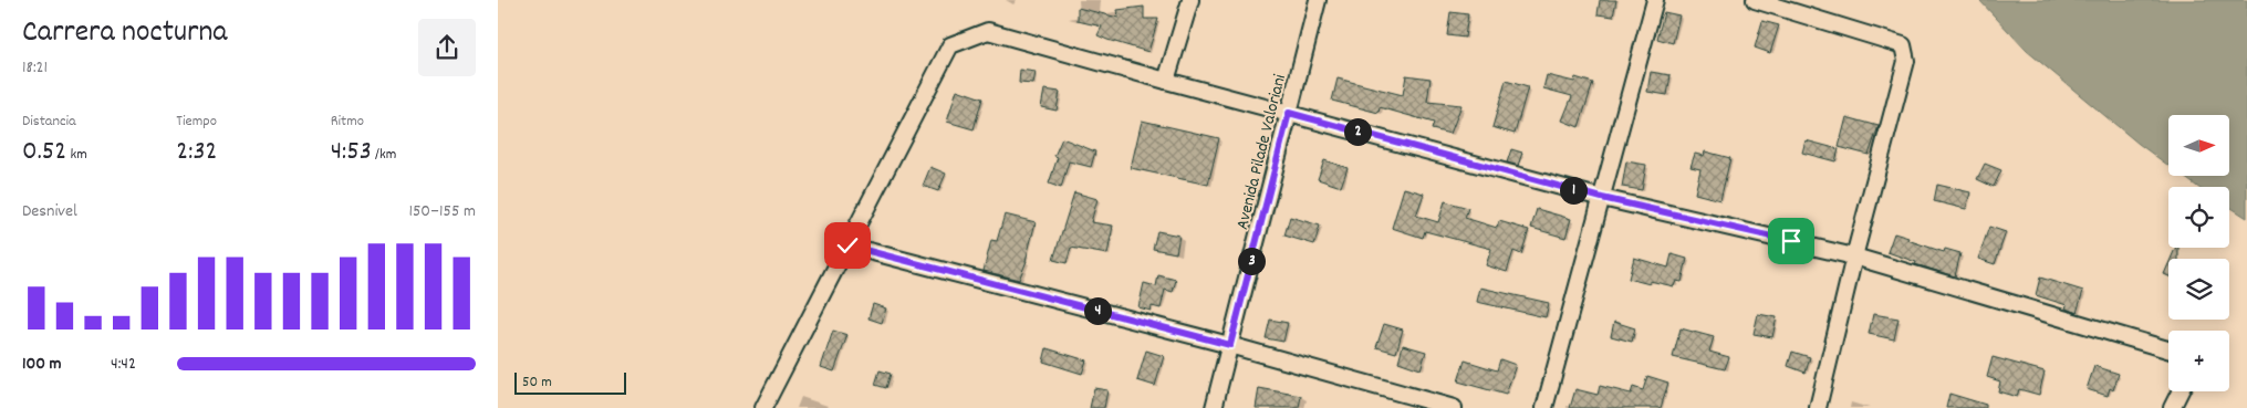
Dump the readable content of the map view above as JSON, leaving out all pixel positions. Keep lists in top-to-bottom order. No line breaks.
{"streets":{"street":["Avenida Pilade Valoriani"]},"scale_bar":"50 m","north":"right","page":{"heading":["Carrera nocturna","18:21"],"stats":[["Distancia","0.52 km"],["Tiempo","2:32"],["Ritmo","4:53 /km"]],"map_buttons":"+","pins":["2","1","3","4"],"chart":["Desnivel","150–155 m"],"list":[{"name":"100 m","note":"4:42"}],"scale":"50 m"}}
